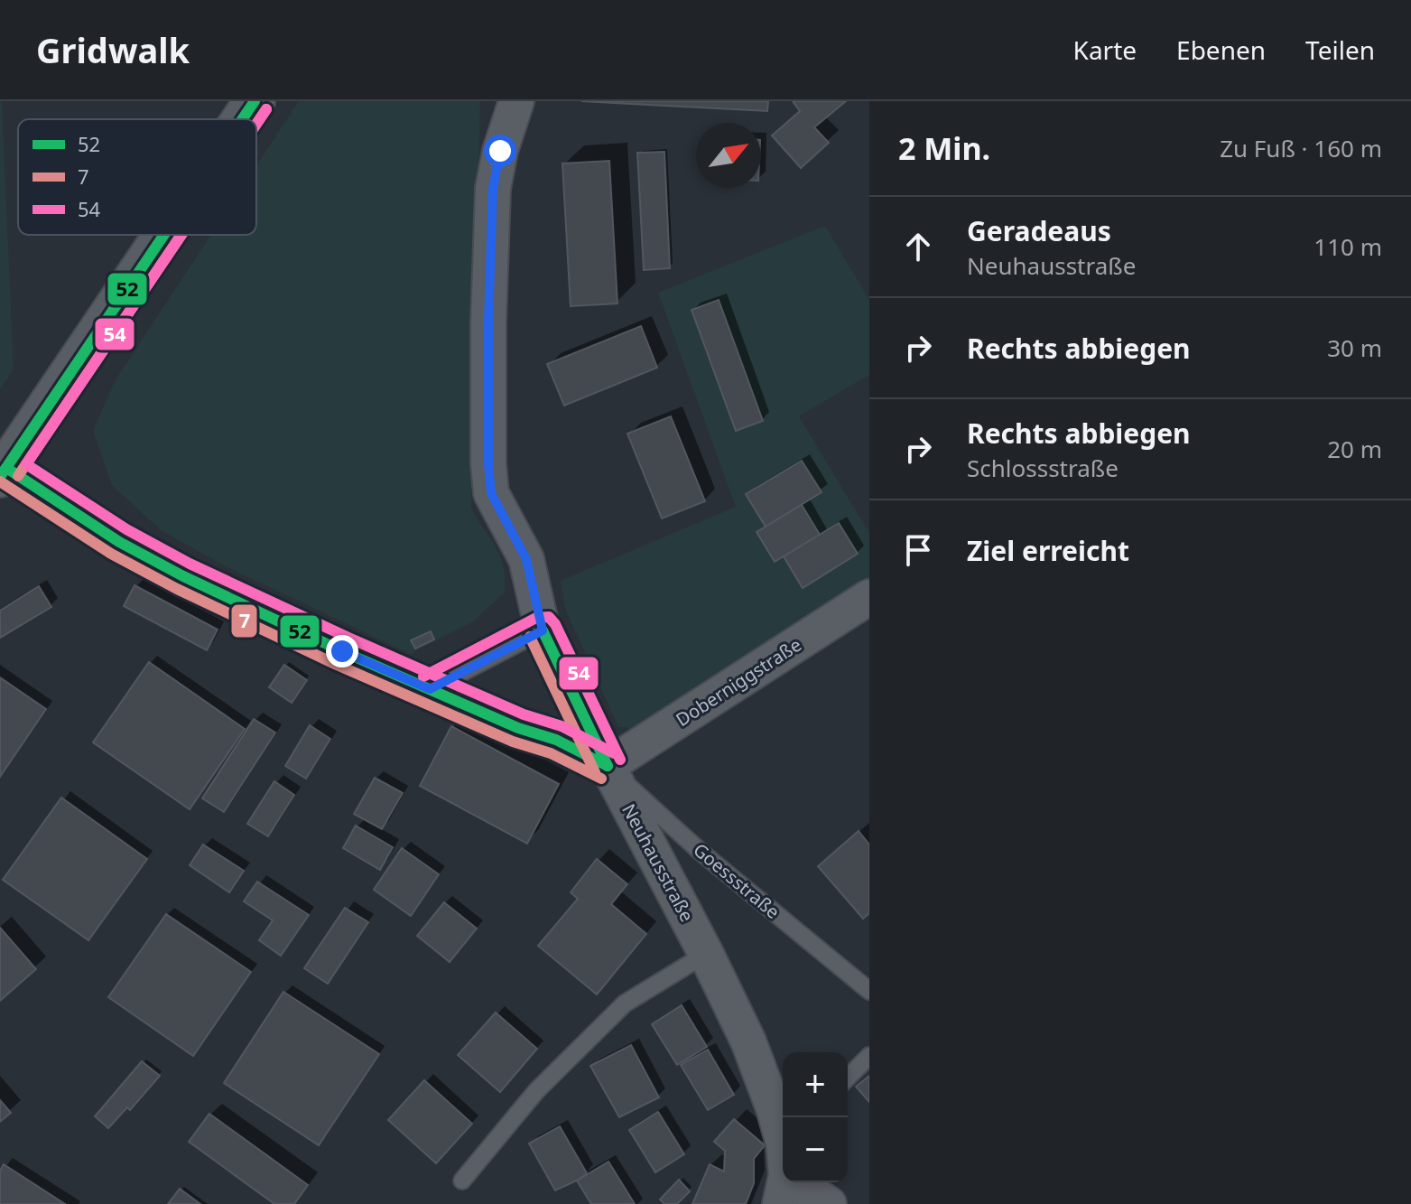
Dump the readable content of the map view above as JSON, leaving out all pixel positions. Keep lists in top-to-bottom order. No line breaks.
{"streets":{"street":["Doberniggstraße","Neuhausstraße"],"lane":["Goessstraße"]},"crossings":[["Doberniggstraße","Neuhausstraße"],["Doberniggstraße","Goessstraße"],["Neuhausstraße","Goessstraße"]],"lines":["transit line 52","transit line 7","transit line 54"],"legend":["52","7","54"],"north":"top right","page":{"header":"Gridwalk","nav":["Karte","Ebenen","Teilen"],"heading":["2 Min.","Zu Fuß · 160 m"],"list":[["Geradeaus","Neuhausstraße","110 m"],["Rechts abbiegen","30 m"],["Rechts abbiegen","Schlossstraße","20 m"],"Ziel erreicht"],"map_buttons":["+","−"]}}
